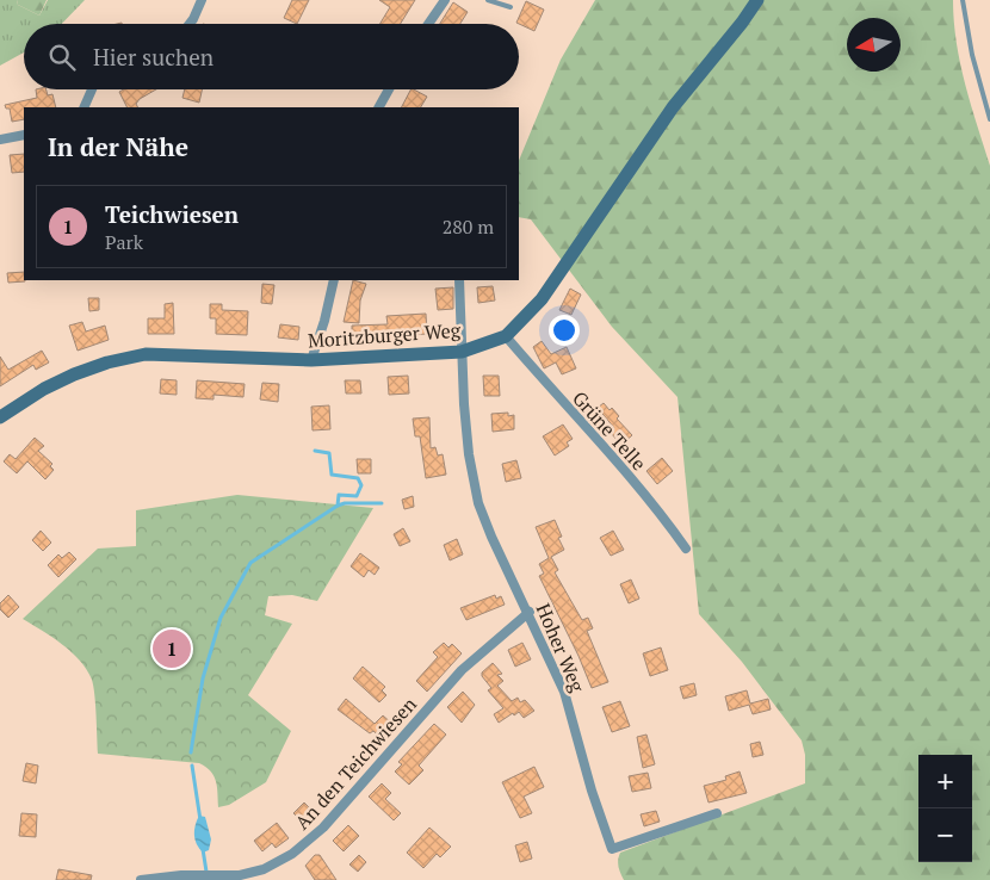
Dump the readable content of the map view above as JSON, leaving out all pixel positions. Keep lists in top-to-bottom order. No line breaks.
{"streets":{"street":["Moritzburger Weg","Grüne Telle","Hoher Weg","An den Teichwiesen"]},"crossings":[["Moritzburger Weg","Grüne Telle"],["Moritzburger Weg","Hoher Weg"],["Hoher Weg","An den Teichwiesen"]],"north":"left","page":{"search":"Hier suchen","heading":"In der Nähe","list":[{"mark":"1","name":"Teichwiesen","note":"Park","value":"280 m"}],"pins":"1","map_buttons":["+","−"]}}
